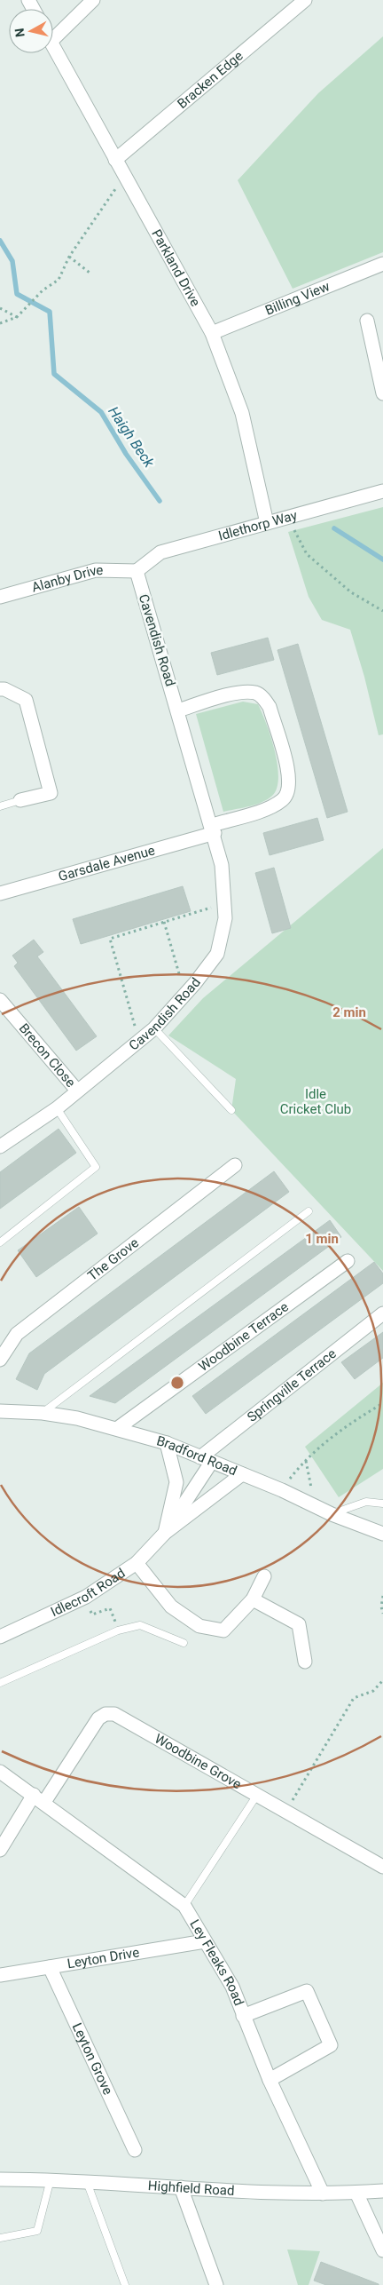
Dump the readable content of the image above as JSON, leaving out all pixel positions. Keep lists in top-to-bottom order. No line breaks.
{"streets":{"street":["Bracken Edge","Parkland Drive","Billing View","Idlethorp Way","Alanby Drive","Cavendish Road","Garsdale Avenue","Brecon Close","The Grove","Woodbine Terrace","Springville Terrace","Bradford Road","Idlecroft Road","Woodbine Grove","Leyton Drive","Ley Fleaks Road","Leyton Grove","Highfield Road"]},"crossings":[["Bracken Edge","Parkland Drive"],["Parkland Drive","Billing View"],["Parkland Drive","Idlethorp Way"],["Idlethorp Way","Alanby Drive"],["Idlethorp Way","Cavendish Road"],["Alanby Drive","Cavendish Road"],["Cavendish Road","Garsdale Avenue"],["Cavendish Road","Brecon Close"],["Woodbine Terrace","Bradford Road"],["Springville Terrace","Bradford Road"],["Springville Terrace","Idlecroft Road"],["Bradford Road","Idlecroft Road"],["Woodbine Grove","Ley Fleaks Road"],["Leyton Drive","Ley Fleaks Road"],["Leyton Drive","Leyton Grove"],["Ley Fleaks Road","Highfield Road"]],"water":["Haigh Beck"],"parks":["Idle Cricket Club"],"north":"left","rings":["2 min","1 min"]}
